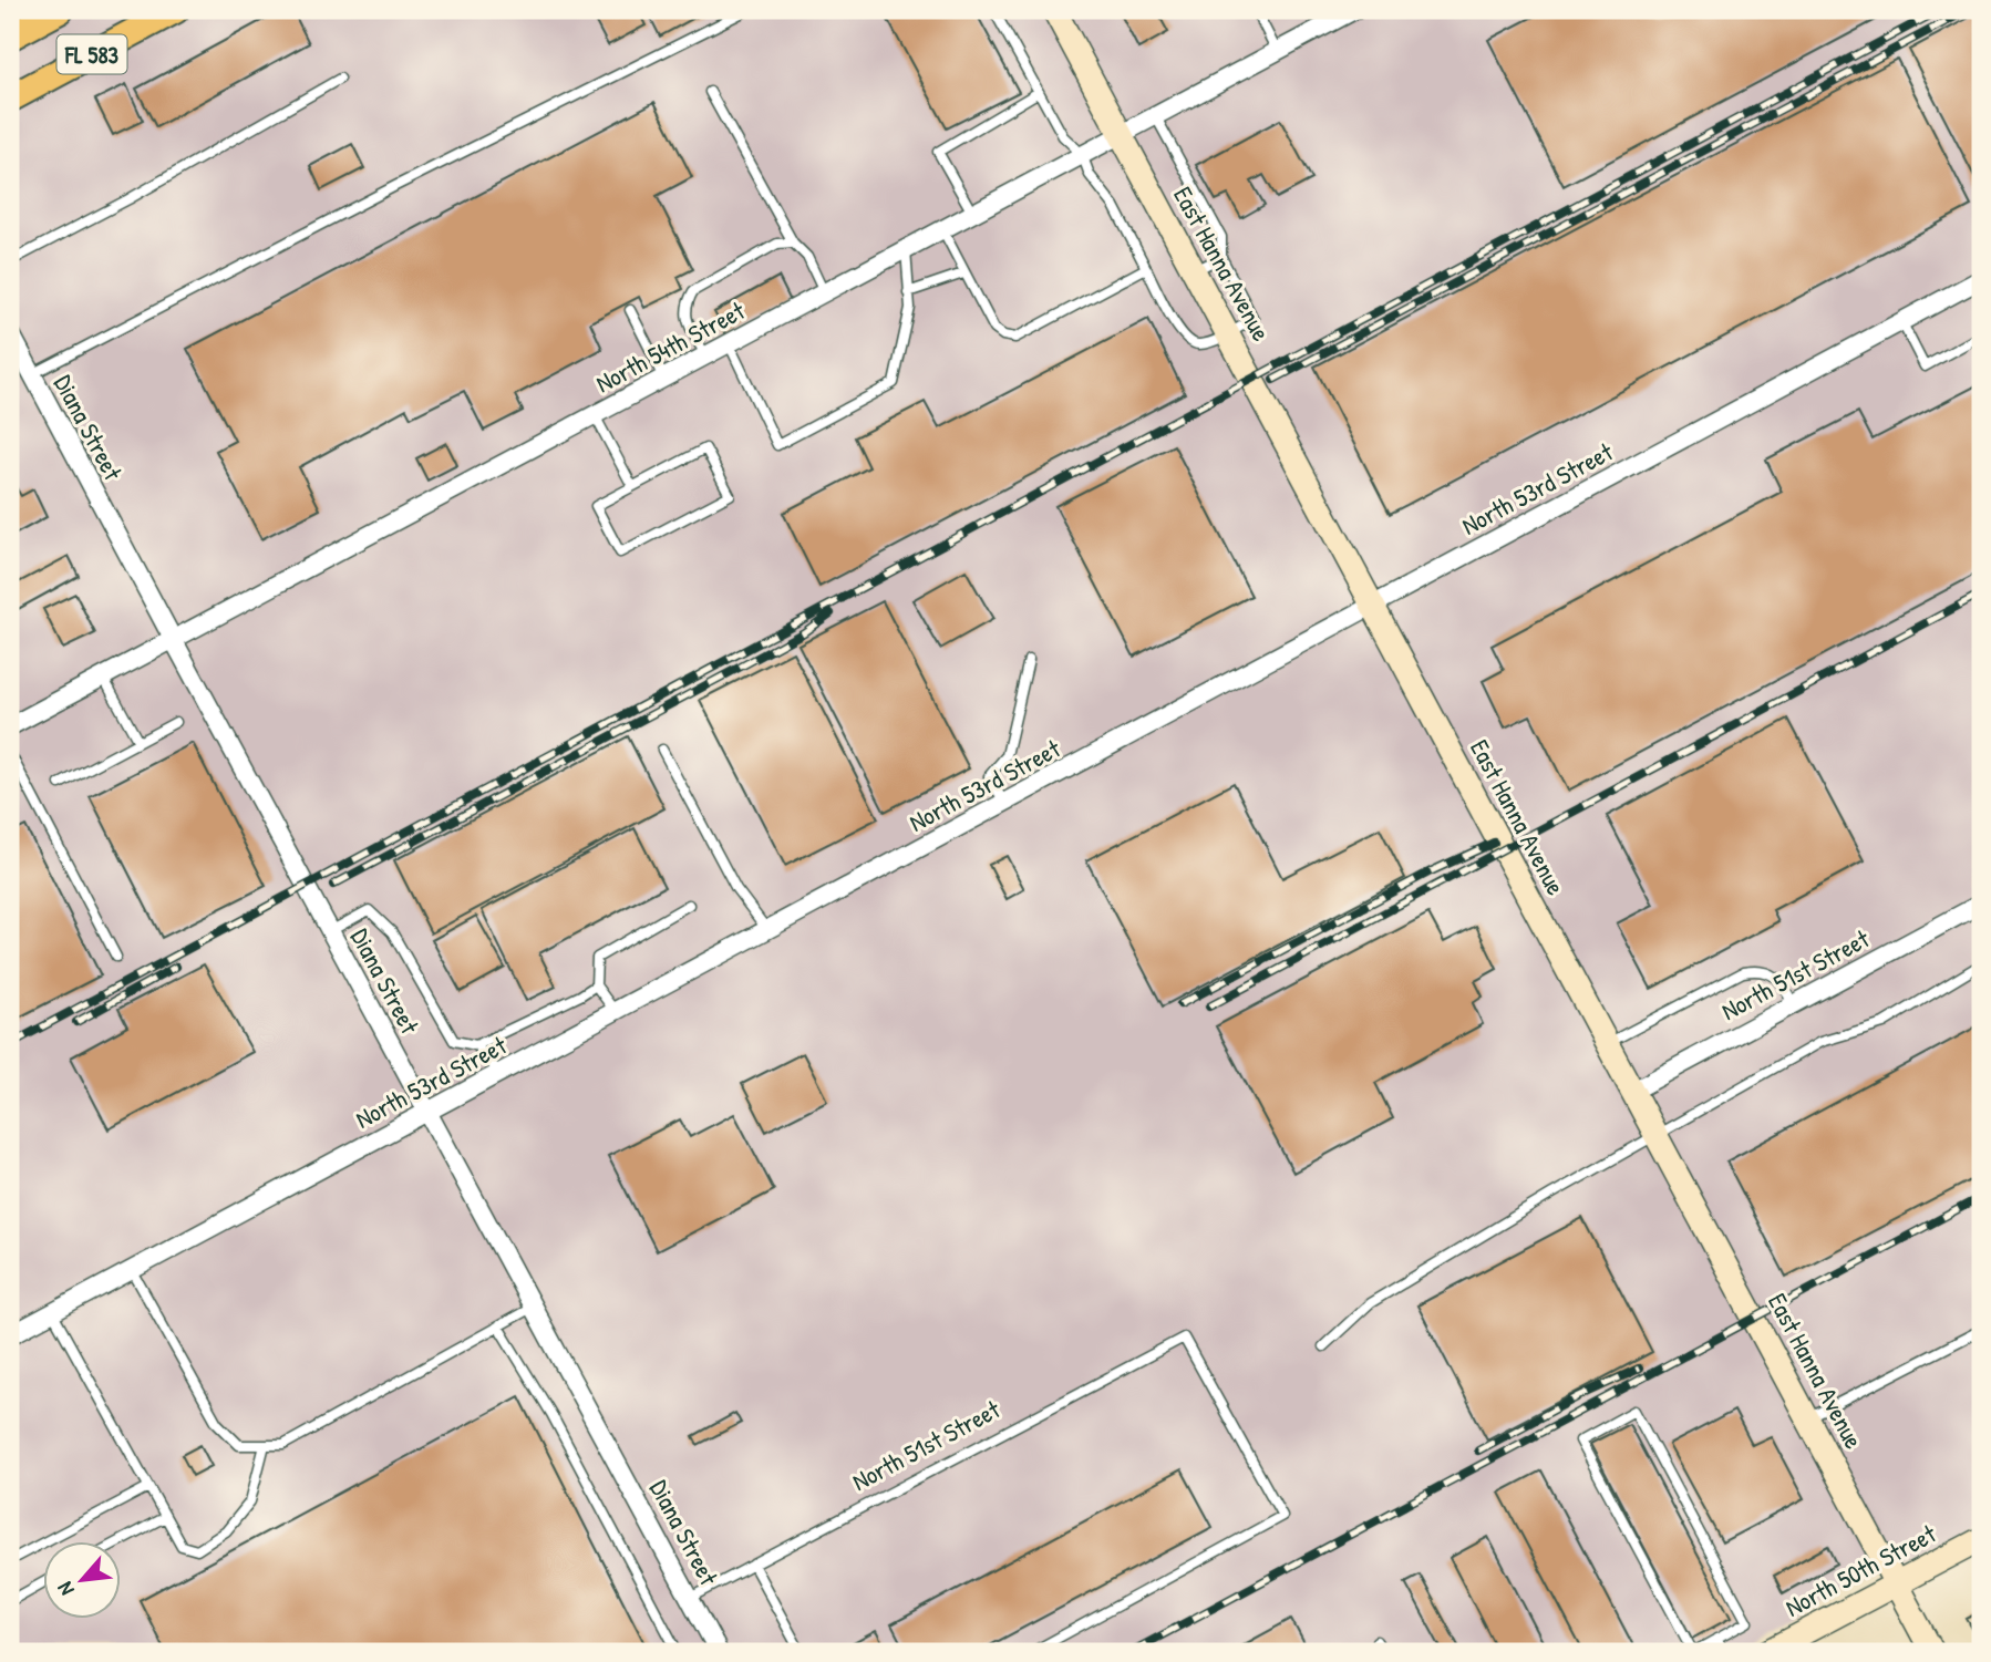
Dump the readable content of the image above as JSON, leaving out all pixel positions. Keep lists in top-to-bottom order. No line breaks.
{"streets":{"main road":["FL 583"],"street":["East Hanna Avenue","North 54th Street","Diana Street","North 53rd Street","North 51st Street","North 50th Street"]},"crossings":[["East Hanna Avenue","North 54th Street"],["East Hanna Avenue","North 53rd Street"],["East Hanna Avenue","North 51st Street"],["East Hanna Avenue","North 50th Street"],["North 54th Street","Diana Street"],["Diana Street","North 53rd Street"],["Diana Street","North 51st Street"]],"north":"bottom left"}
